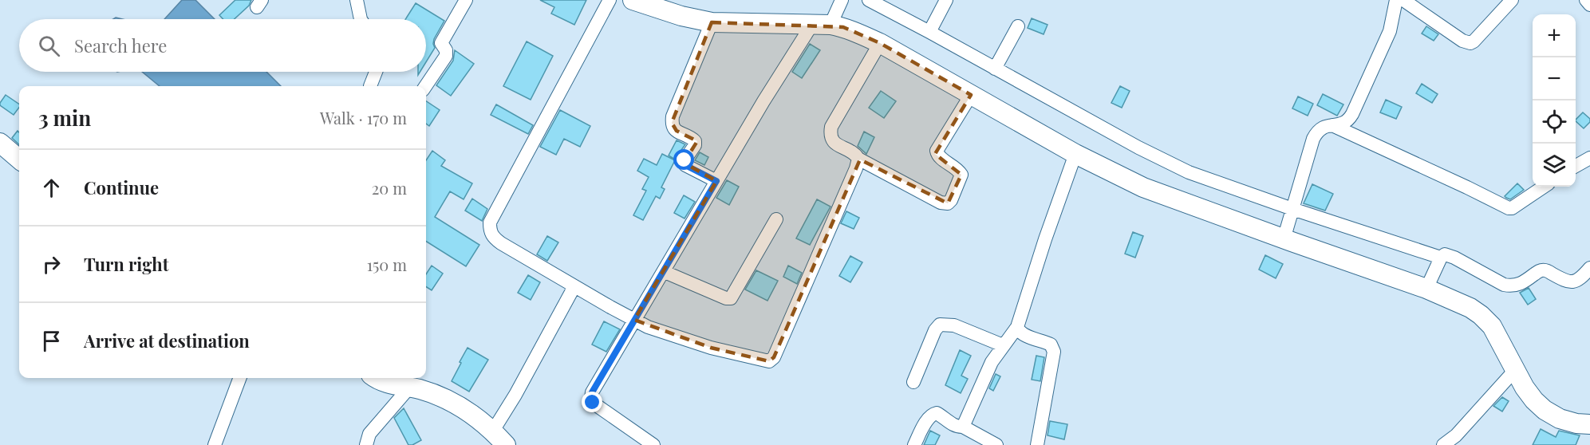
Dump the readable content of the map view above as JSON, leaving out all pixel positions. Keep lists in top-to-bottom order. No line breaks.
{"page":{"map_buttons":["+","−"],"search":"Search here","heading":["3 min","Walk · 170 m"],"list":[["Continue","20 m"],["Turn right","150 m"],"Arrive at destination"]}}
